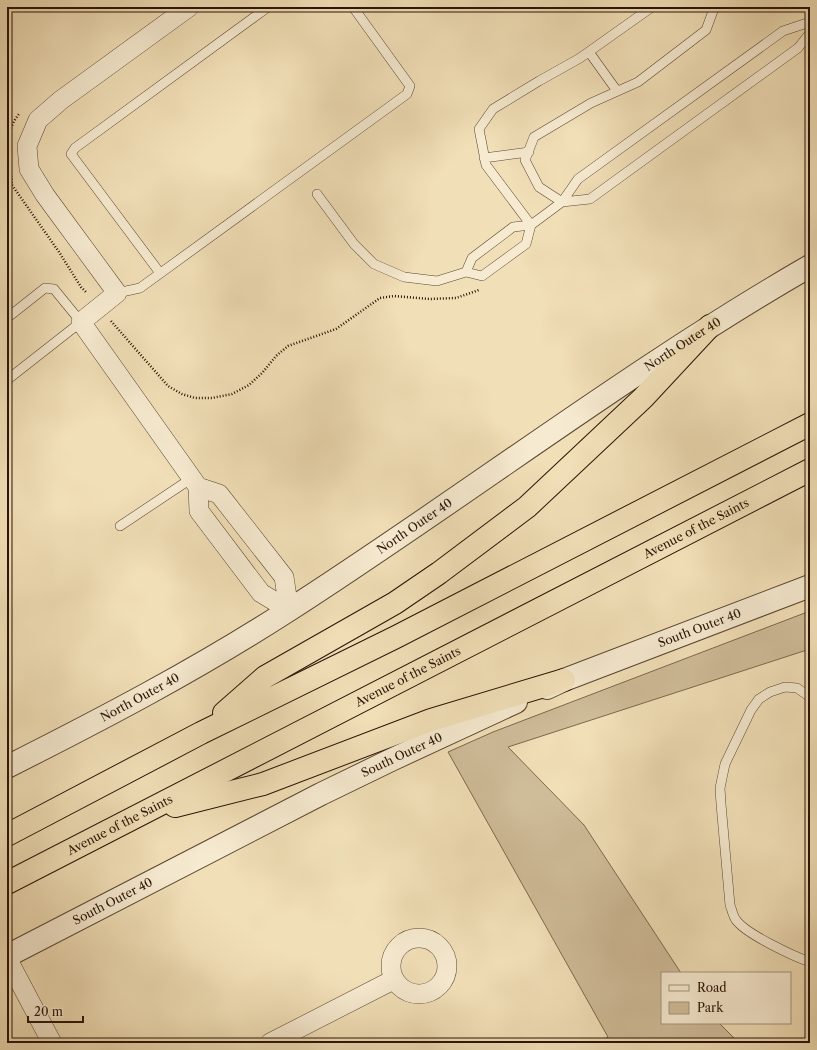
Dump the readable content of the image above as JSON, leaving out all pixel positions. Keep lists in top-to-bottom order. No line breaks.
{"streets":{"highway":["Avenue of the Saints"],"street":["North Outer 40","South Outer 40"]},"legend":["Road","Park"],"scale_bar":"20 m"}
